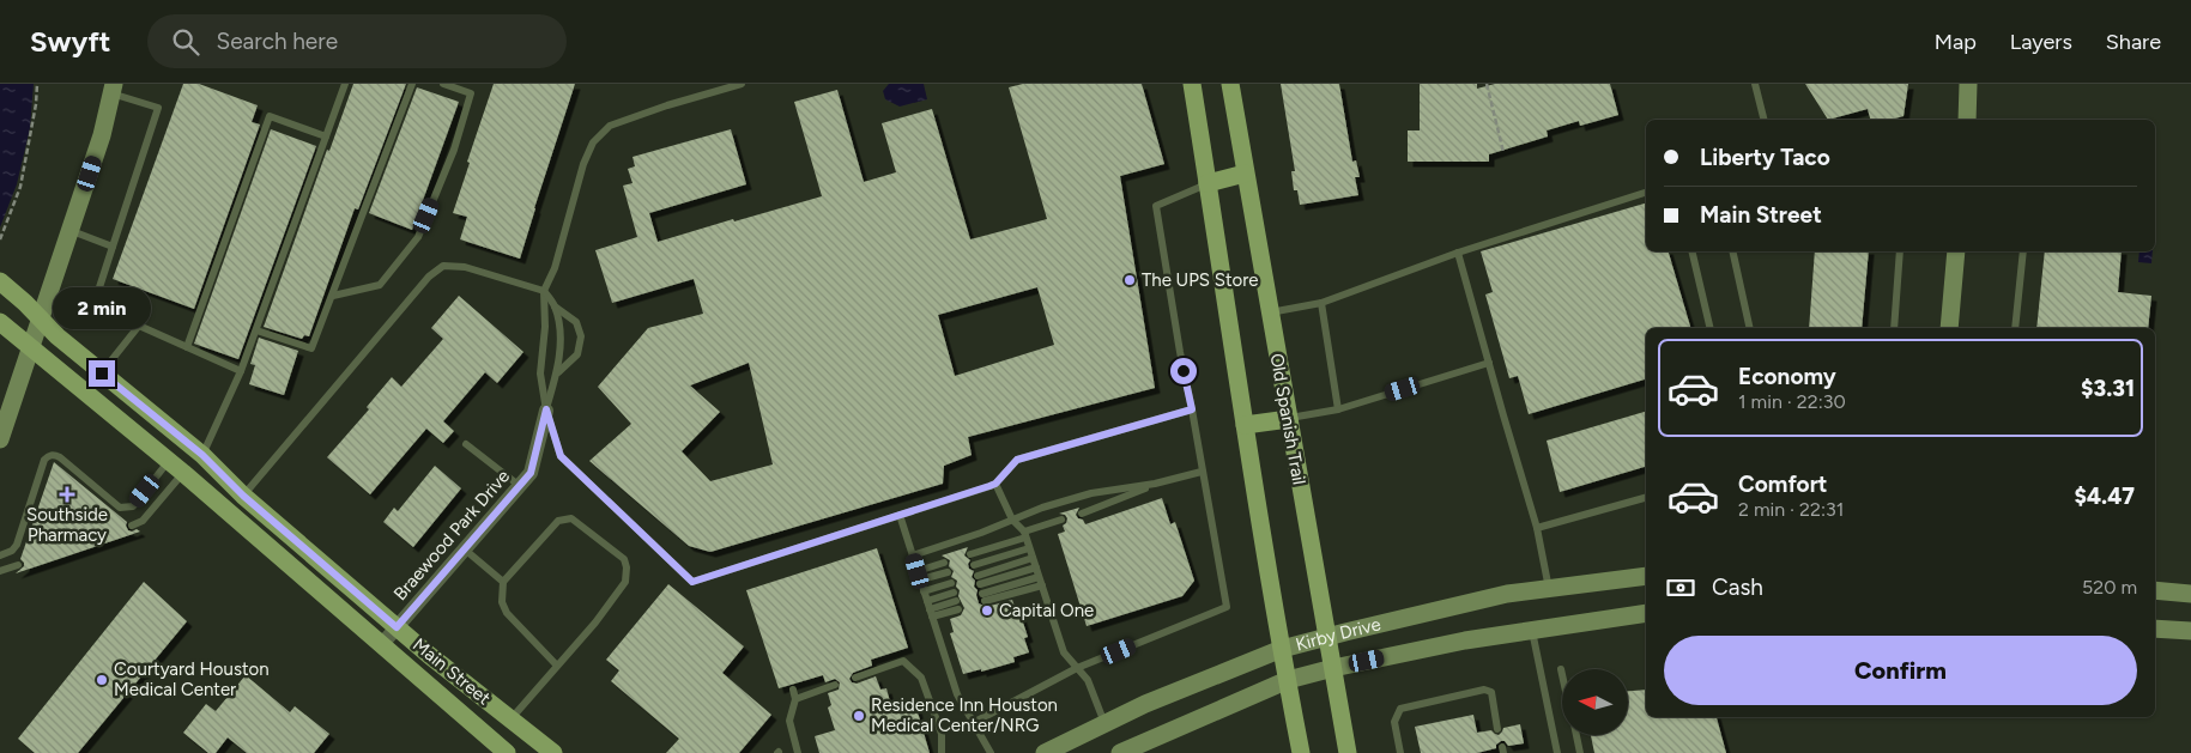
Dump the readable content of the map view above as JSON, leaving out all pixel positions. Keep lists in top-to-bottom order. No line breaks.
{"streets":{"main road":["Old Spanish Trail","Kirby Drive","Main Street"],"street":["Braewood Park Drive"]},"crossings":[["Old Spanish Trail","Kirby Drive"],["Braewood Park Drive","Main Street"]],"places":{"other":["The UPS Store","Capital One","Courtyard Houston Medical Center","Residence Inn Houston Medical Center/NRG"],"health":["Southside Pharmacy"]},"north":"left","page":{"header":"Swyft","search":"Search here","nav":["Map","Layers","Share"],"banner":["Liberty Taco","Main Street"],"bubble":"2 min","list":[{"name":"Economy","note":"1 min · 22:30","value":"$3.31"},{"name":"Comfort","note":"2 min · 22:31","value":"$4.47"}],"pay":["Cash","520 m"],"buttons":"Confirm"}}
